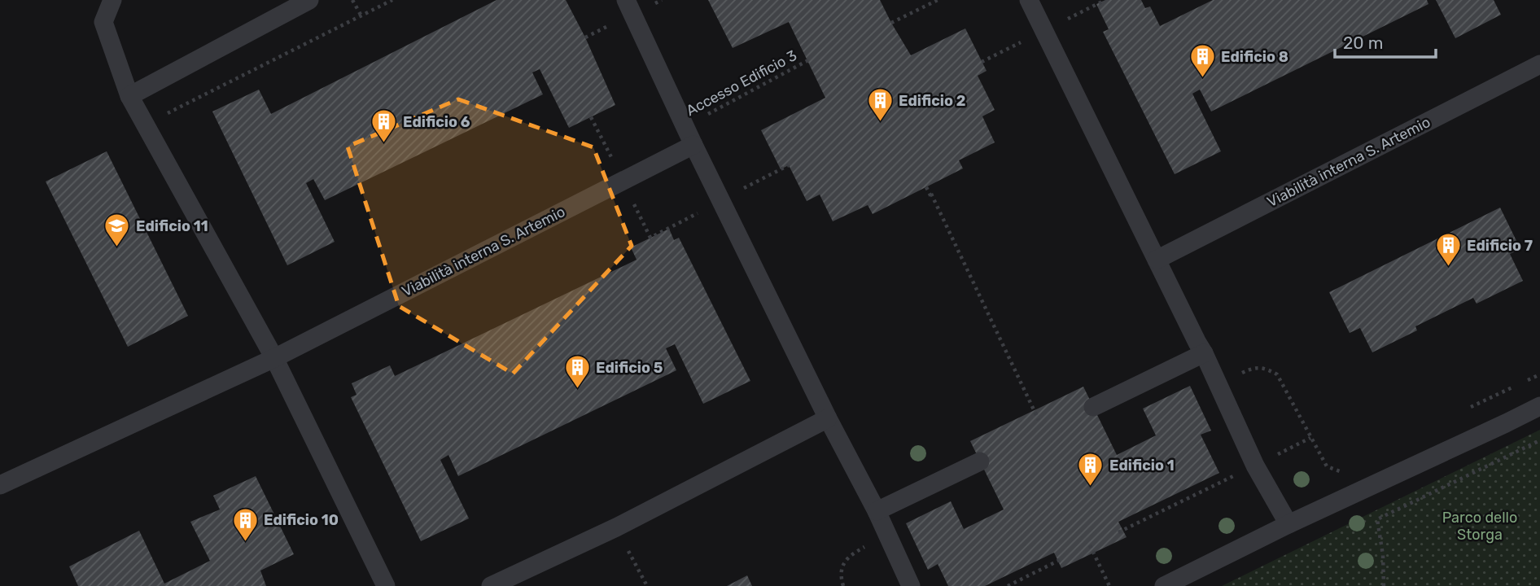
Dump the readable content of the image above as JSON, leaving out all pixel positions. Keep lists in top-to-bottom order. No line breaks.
{"streets":{"lane":["Viabilità interna S. Artemio"],"path":["Accesso Edificio 3"]},"parks":["Parco dello Storga"],"places":{"building":["Edificio 8","Edificio 2","Edificio 6","Edificio 7","Edificio 5","Edificio 1","Edificio 10"],"school or university":["Edificio 11"]},"scale_bar":"20 m"}
